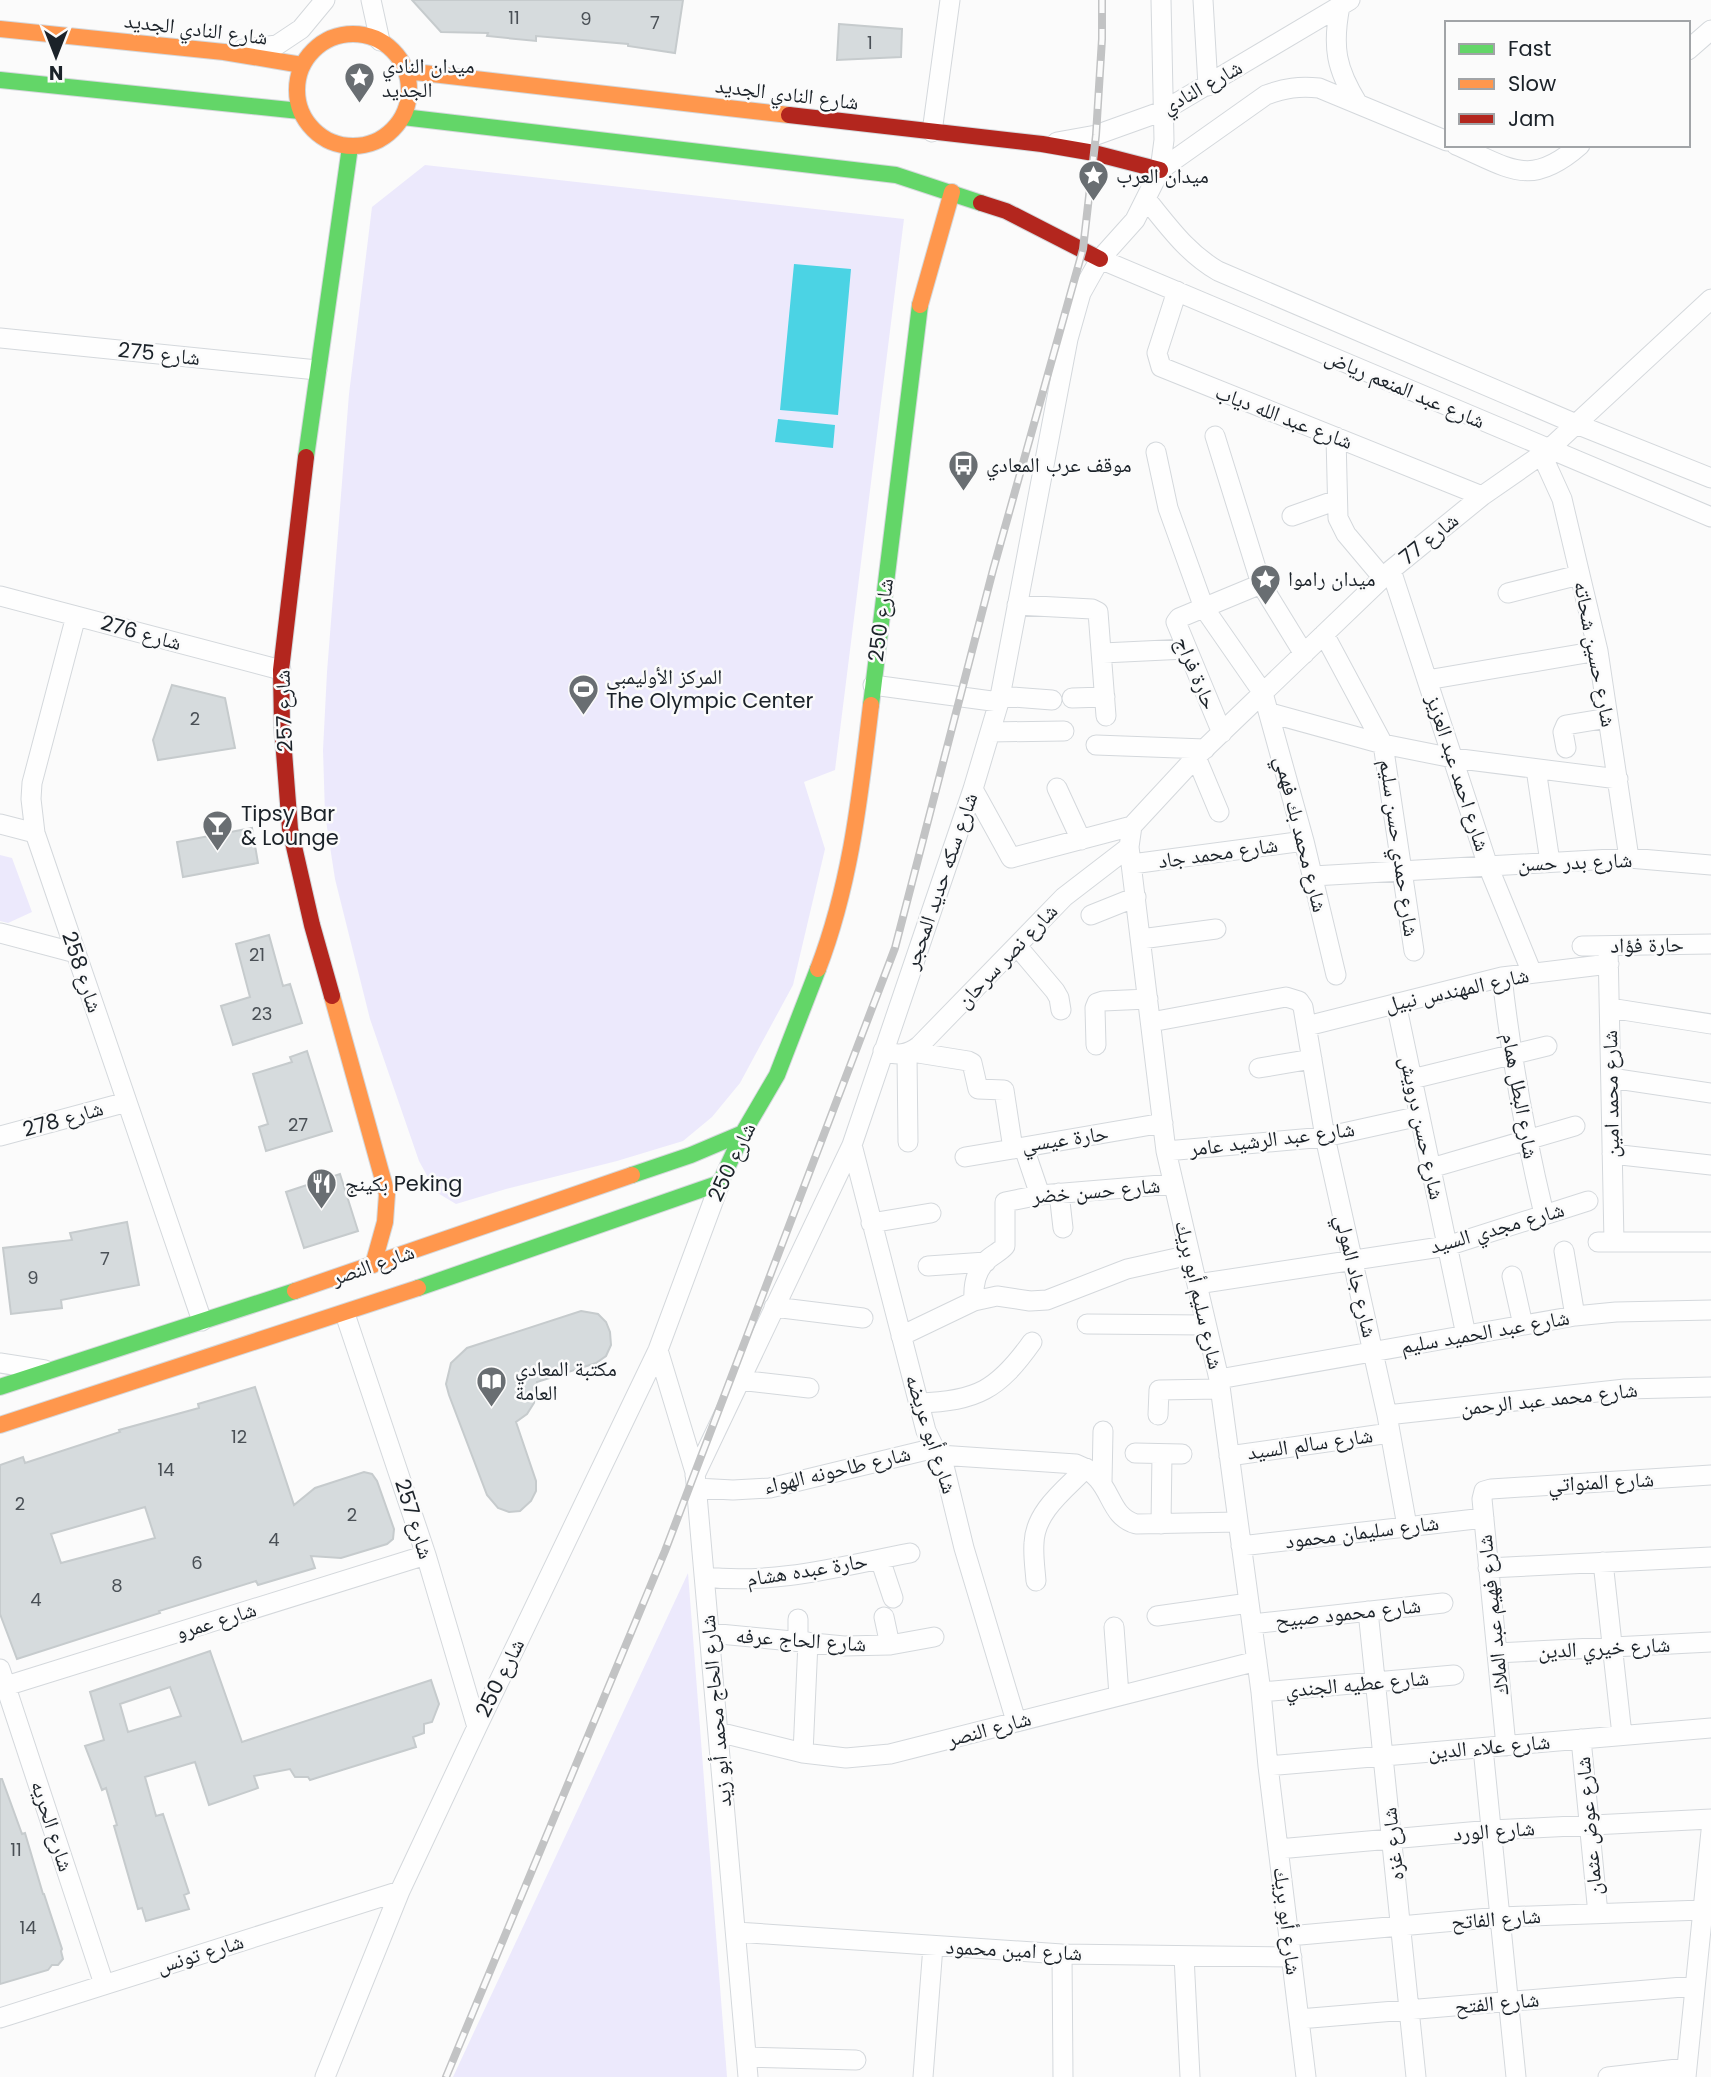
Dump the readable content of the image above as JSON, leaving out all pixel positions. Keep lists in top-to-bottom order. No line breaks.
{"streets":{"street":["شارع النادي الجديد","شارع النادي","شارع 275","شارع عبد المنعم رياض","شارع عبد الله دياب","شارع 77","شارع 250","شارع 276","شارع حسين شحاته","حارة فراج","شارع 257","شارع احمد عبد العزيز","شارع محمد بك فهمي","شارع حمدي حسن سليم","شارع محمد جاد","شارع بدر حسن","شارع سكه حديد المحجر","حارة فؤاد","شارع نصر سرحان","شارع 258","شارع المهندس نبيل","شارع محمد امين","شارع البطل همام","شارع 278","شارع حسن درويش","حارة عيسي","شارع عبد الرشيد عامر","شارع حسن خضر","شارع مجدي السيد","شارع النصر","شارع جاد المولي","شارع سليم أبو بريك","شارع عبد الحميد سليم","شارع محمد عبد الرحمن","شارع أبو عريضه","شارع سالم السيد","شارع طاحونه الهواء","شارع المنواتي","شارع سليمان محمود","حارة عبده هشام","شارع محمود صبيح","شارع فهيم عبد الملاك","شارع عمرو","شارع الحاج عرفه","شارع خيري الدين","شارع عطيه الجندي","شارع الحاج محمد أبو زيد","شارع علاء الدين","شارع الحريه","شارع عوض عثمان","شارع الورد","شارع غزه","شارع الفاتح","شارع أبو بريك","شارع امين محمود","شارع تونس","شارع الفتح"]},"crossings":[["شارع النادي الجديد","شارع النادي"],["شارع النادي الجديد","شارع 257"],["شارع 275","شارع 257"],["شارع عبد المنعم رياض","شارع عبد الله دياب"],["شارع عبد المنعم رياض","شارع 77"],["شارع عبد المنعم رياض","شارع حسين شحاته"],["شارع عبد المنعم رياض","شارع سكه حديد المحجر"],["شارع عبد الله دياب","شارع 77"],["شارع 77","شارع حسين شحاته"],["شارع 77","حارة فراج"],["شارع 77","شارع احمد عبد العزيز"],["شارع 77","شارع محمد بك فهمي"],["شارع 77","شارع حمدي حسن سليم"],["شارع 77","شارع سليم أبو بريك"],["شارع 250","شارع 257"],["شارع 250","شارع النصر"],["شارع 250","شارع الحاج محمد أبو زيد"],["شارع 250","شارع تونس"],["شارع 276","شارع 257"],["شارع 276","شارع 258"],["شارع حسين شحاته","شارع بدر حسن"],["حارة فراج","شارع محمد بك فهمي"],["شارع 257","شارع النصر"],["شارع 257","شارع عمرو"],["شارع احمد عبد العزيز","شارع بدر حسن"],["شارع احمد عبد العزيز","شارع المهندس نبيل"],["شارع محمد بك فهمي","شارع محمد جاد"],["شارع محمد بك فهمي","شارع بدر حسن"],["شارع حمدي حسن سليم","شارع بدر حسن"],["شارع محمد جاد","شارع نصر سرحان"],["شارع محمد جاد","شارع سليم أبو بريك"],["شارع سكه حديد المحجر","شارع أبو عريضه"],["شارع سكه حديد المحجر","شارع طاحونه الهواء"],["شارع سكه حديد المحجر","شارع الحاج محمد أبو زيد"],["حارة فؤاد","شارع المهندس نبيل"],["حارة فؤاد","شارع محمد امين"],["شارع نصر سرحان","حارة عيسي"],["شارع نصر سرحان","شارع سليم أبو بريك"],["شارع 258","شارع 278"],["شارع 258","شارع النصر"],["شارع المهندس نبيل","شارع محمد امين"],["شارع المهندس نبيل","شارع البطل همام"],["شارع المهندس نبيل","شارع حسن درويش"],["شارع المهندس نبيل","شارع جاد المولي"],["شارع البطل همام","شارع مجدي السيد"],["شارع حسن درويش","شارع عبد الرشيد عامر"],["شارع حسن درويش","شارع مجدي السيد"],["شارع حسن درويش","شارع عبد الحميد سليم"],["حارة عيسي","شارع سليم أبو بريك"],["شارع عبد الرشيد عامر","شارع جاد المولي"],["شارع عبد الرشيد عامر","شارع سليم أبو بريك"],["شارع حسن خضر","شارع سليم أبو بريك"],["شارع مجدي السيد","شارع جاد المولي"],["شارع مجدي السيد","شارع سليم أبو بريك"],["شارع النصر","شارع سليم أبو بريك"],["شارع النصر","شارع أبو عريضه"],["شارع النصر","شارع الحاج محمد أبو زيد"],["شارع جاد المولي","شارع عبد الحميد سليم"],["شارع جاد المولي","شارع محمد عبد الرحمن"],["شارع جاد المولي","شارع سالم السيد"],["شارع جاد المولي","شارع سليمان محمود"],["شارع سليم أبو بريك","شارع عبد الحميد سليم"],["شارع سليم أبو بريك","شارع سالم السيد"],["شارع سليم أبو بريك","شارع سليمان محمود"],["شارع سليم أبو بريك","شارع محمود صبيح"],["شارع سليم أبو بريك","شارع عطيه الجندي"],["شارع سليم أبو بريك","شارع علاء الدين"],["شارع سليم أبو بريك","شارع أبو بريك"],["شارع محمد عبد الرحمن","شارع سالم السيد"],["شارع أبو عريضه","شارع طاحونه الهواء"],["شارع طاحونه الهواء","شارع الحاج محمد أبو زيد"],["شارع المنواتي","شارع فهيم عبد الملاك"],["شارع سليمان محمود","شارع فهيم عبد الملاك"],["حارة عبده هشام","شارع الحاج محمد أبو زيد"],["شارع محمود صبيح","شارع غزه"],["شارع فهيم عبد الملاك","شارع خيري الدين"],["شارع فهيم عبد الملاك","شارع علاء الدين"],["شارع عمرو","شارع الحريه"],["شارع الحاج عرفه","شارع الحاج محمد أبو زيد"],["شارع عطيه الجندي","شارع غزه"],["شارع الحاج محمد أبو زيد","شارع امين محمود"],["شارع علاء الدين","شارع عوض عثمان"],["شارع علاء الدين","شارع غزه"],["شارع علاء الدين","شارع أبو بريك"],["شارع الحريه","شارع تونس"],["شارع عوض عثمان","شارع الورد"],["شارع عوض عثمان","شارع الفاتح"],["شارع الورد","شارع غزه"],["شارع الورد","شارع أبو بريك"],["شارع غزه","شارع الفاتح"],["شارع غزه","شارع الفتح"],["شارع الفاتح","شارع أبو بريك"],["شارع أبو بريك","شارع امين محمود"],["شارع أبو بريك","شارع الفتح"]],"places":{"place":["ميدان النادي الجديد","ميدان العرب","ميدان راموا"],"bus stop":["موقف عرب المعادي"],"sports":["المركز الأوليمبى The Olympic Center"],"bar":["Tipsy Bar & Lounge"],"restaurant":["بكينج Peking"],"library":["مكتبة المعادي العامة"]},"house_numbers":["11","9","7","1","2","21","23","27","7","9","12","14","2","2","4","6","8","4","11","14"],"legend":["Fast","Slow","Jam"],"north":"bottom"}
